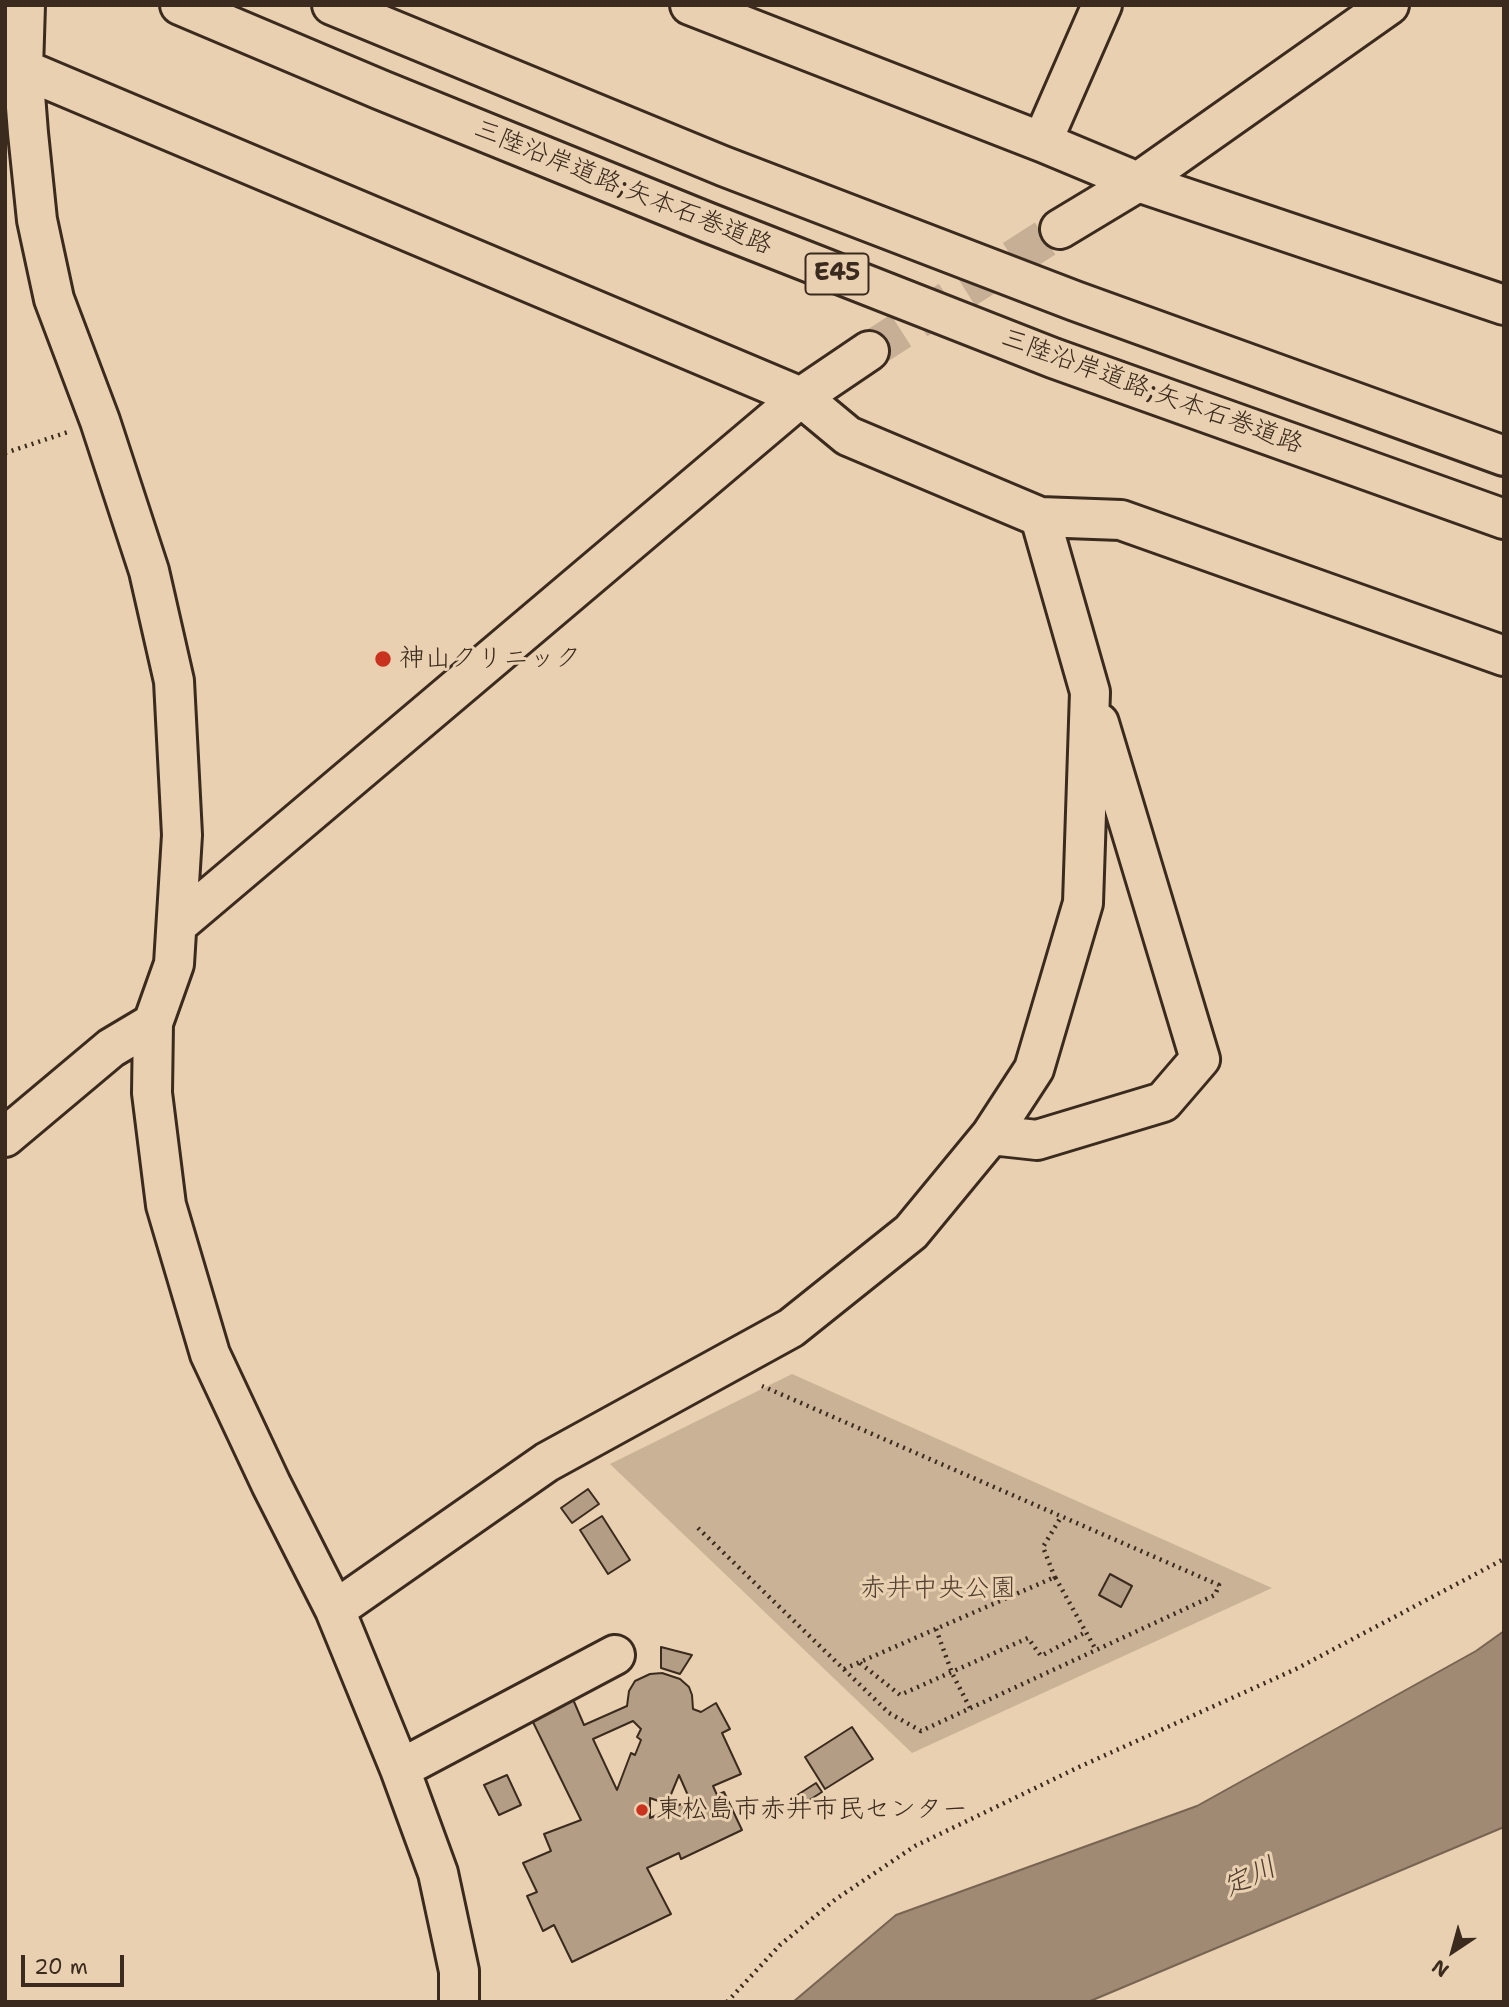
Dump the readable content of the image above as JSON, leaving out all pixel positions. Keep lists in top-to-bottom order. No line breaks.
{"streets":{"main road":["三陸沿岸道路;矢本石巻道路","E45"]},"water":["定川"],"parks":["赤井中央公園"],"places":["神山クリニック","東松島市赤井市民センター"],"scale_bar":"20 m","north":"bottom left"}
